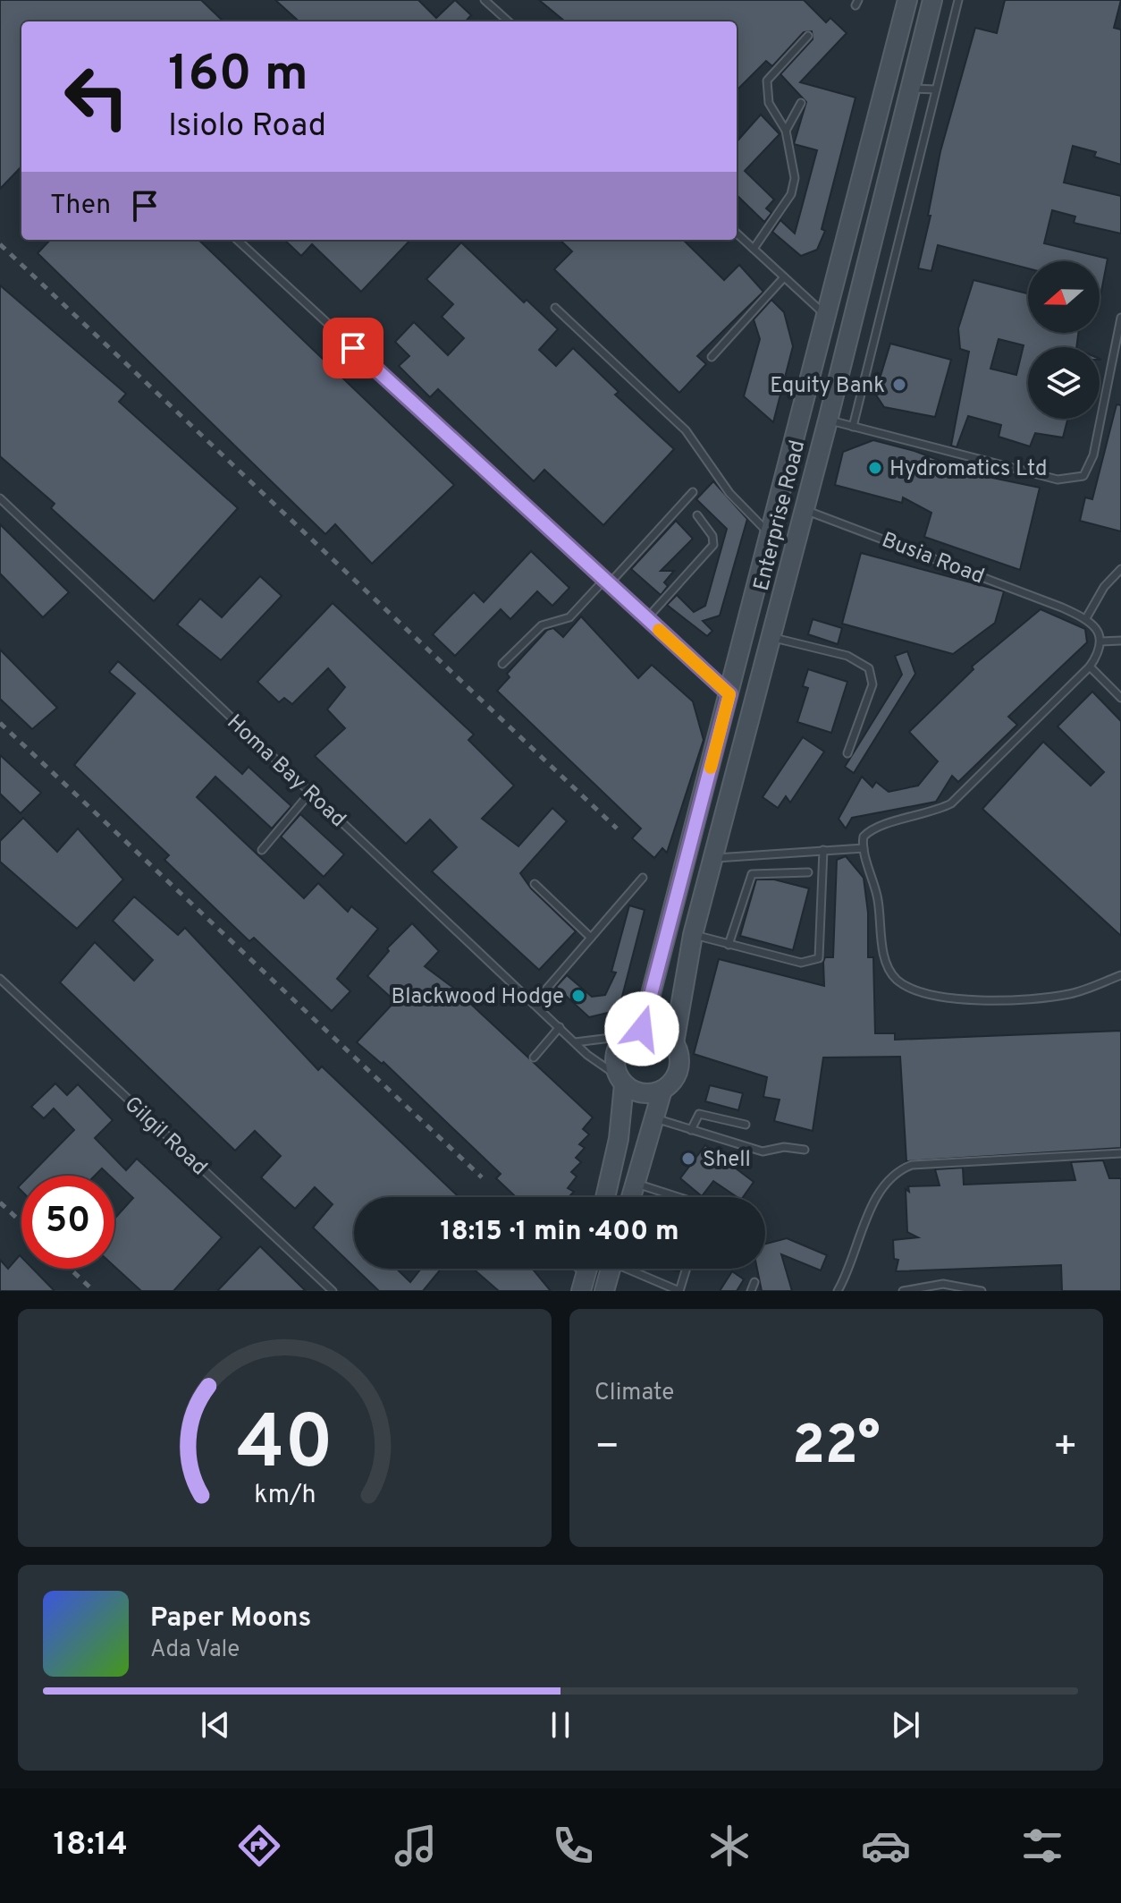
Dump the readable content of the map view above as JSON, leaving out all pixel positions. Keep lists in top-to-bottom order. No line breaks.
{"streets":{"main road":["Enterprise Road"],"lane":["Busia Road","Homa Bay Road","Gilgil Road"]},"crossings":[["Enterprise Road","Busia Road"],["Enterprise Road","Homa Bay Road"]],"places":["Equity Bank","Hydromatics Ltd","Blackwood Hodge","Shell"],"north":"left","page":{"turn":["160 m","Isiolo Road"],"then":"Then","limit":"50","trip":"18:15 · 1 min · 400 m","tile":"Climate","heat":["−","22°","+"],"song":["Paper Moons","Ada Vale"],"tabs":"18:14","gauge":["40","km/h"]}}
